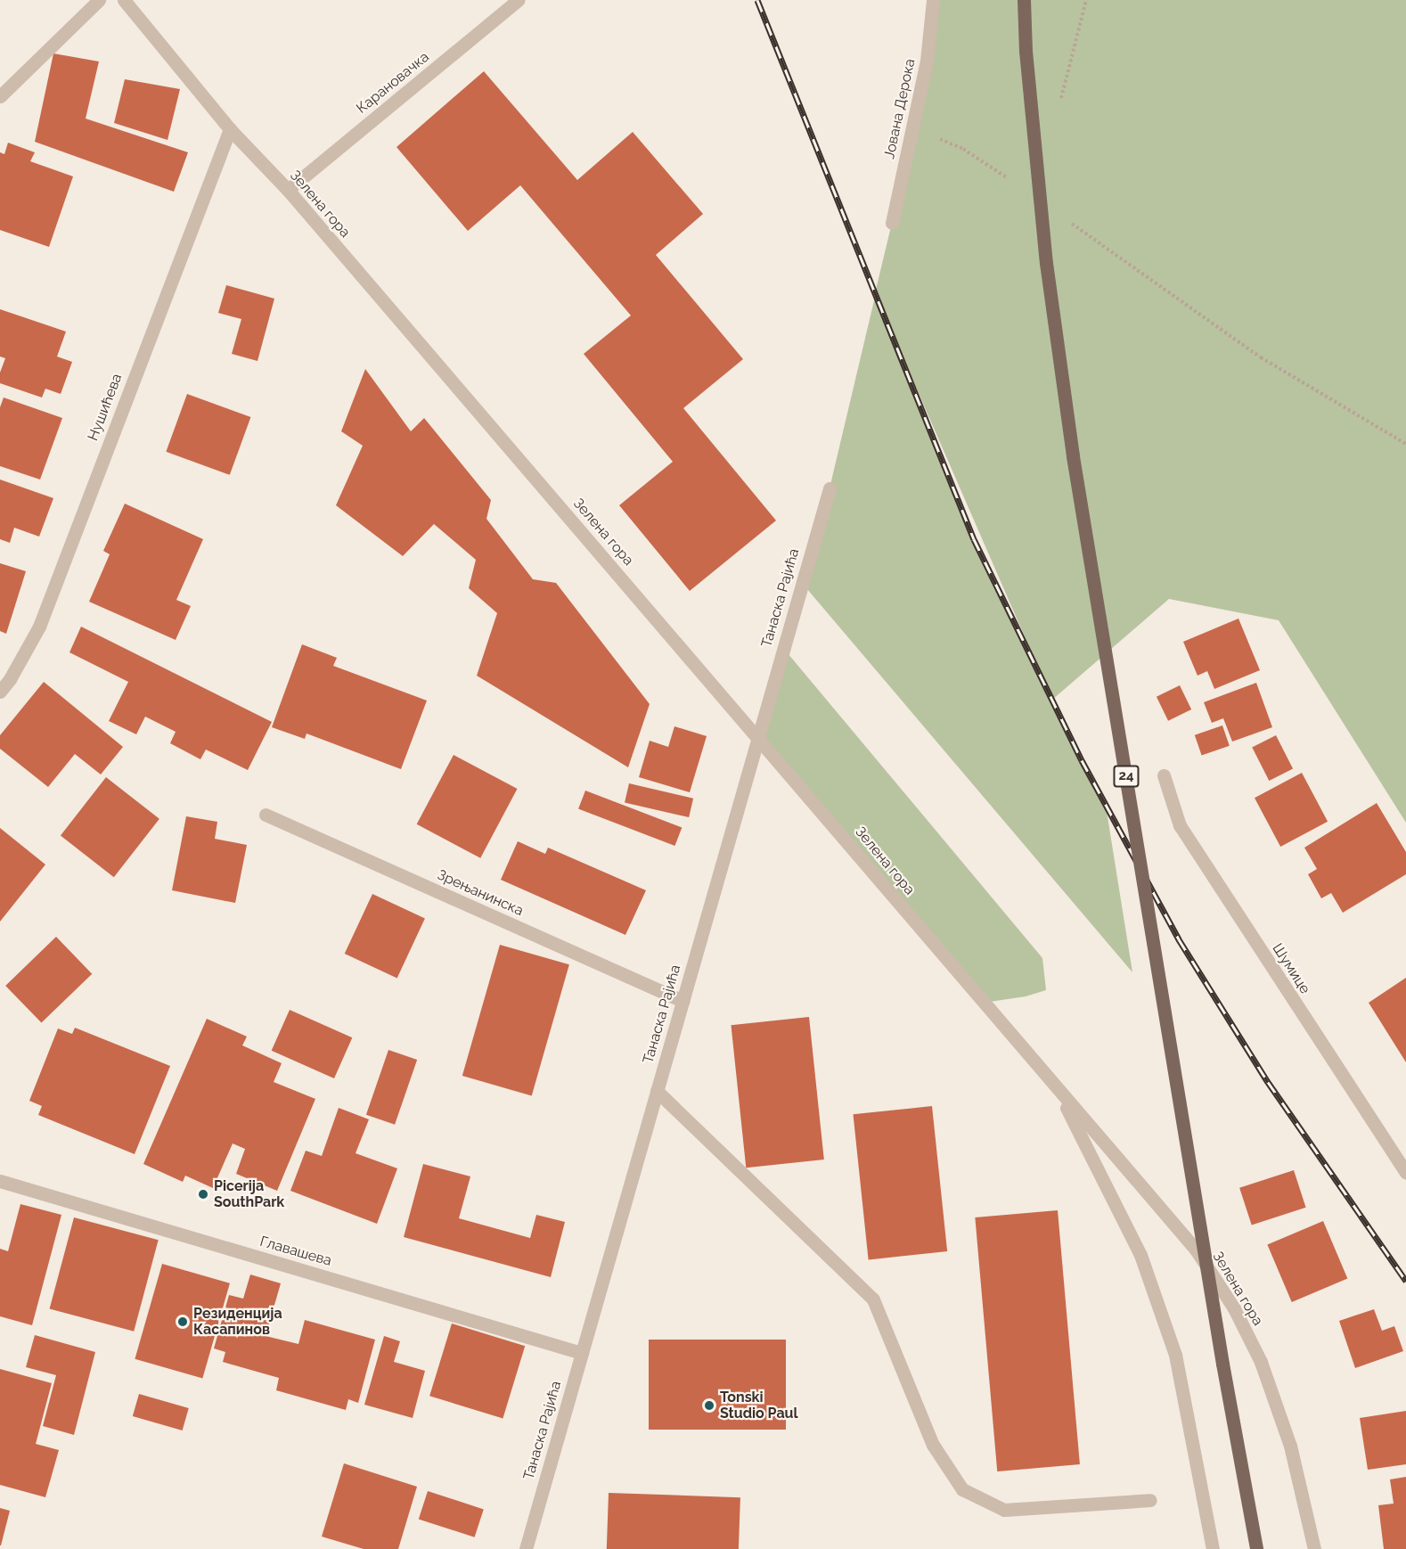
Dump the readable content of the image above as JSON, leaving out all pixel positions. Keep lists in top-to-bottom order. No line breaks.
{"streets":{"main road":["24"],"street":["Карановачка","Јована Дерока","Зелена гора","Нушићева","Танаска Рајића","Зрењанинска","Шумице","Главашева"]},"crossings":[["Карановачка","Зелена гора"],["Зелена гора","Нушићева"],["Зелена гора","Танаска Рајића"],["Танаска Рајића","Зрењанинска"],["Танаска Рајића","Главашева"]],"places":["Picerija SouthPark","Резиденција Касапинов","Tonski Studio Paul"]}
